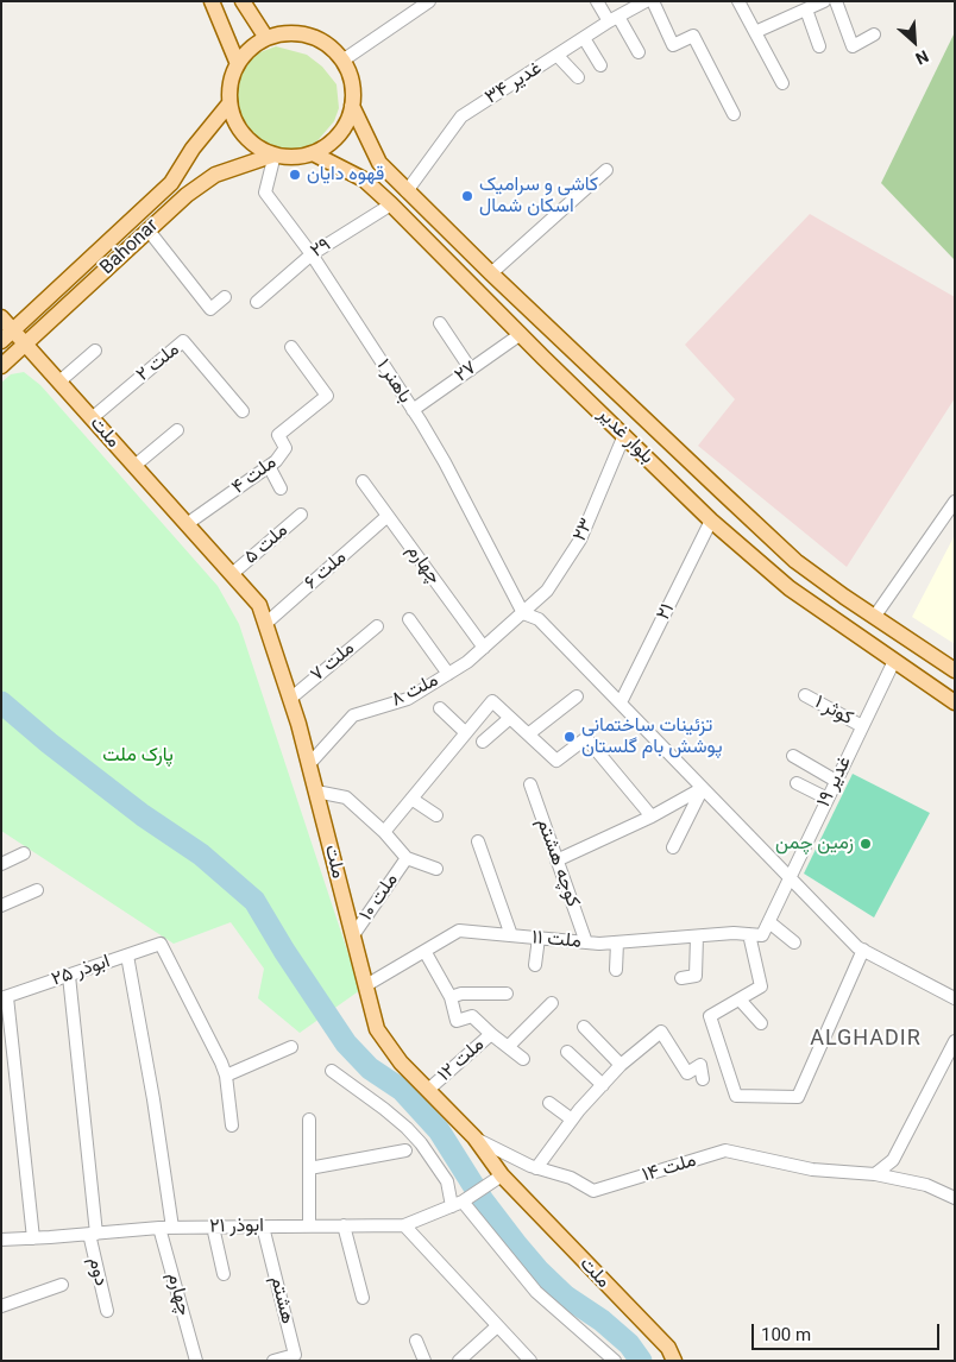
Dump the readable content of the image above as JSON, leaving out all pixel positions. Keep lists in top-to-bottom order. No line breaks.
{"streets":{"main road":["Bahonar","ملت","بلوار غدیر"],"street":["۳۴ غدیر","۲۹","۲ ملت","۲۷","باهنر ۱","۴ ملت","۲۳","۵ ملت","چهارم","۶ ملت","۲۱","۷ ملت","۸ ملت","۱ کوثر","۱۹ غدیر","کوچه هشتم","ملت ۱۰","۱۱ ملت","ابوذر ۲۵","۱۲ ملت","۱۴ ملت","۲۱ ابوذر","دوم","هشتم"]},"crossings":[["۳۴ غدیر","بلوار غدیر"],["Bahonar","باهنر ۱"],["Bahonar","ملت"],["Bahonar","بلوار غدیر"],["۲۹","باهنر ۱"],["۲۹","بلوار غدیر"],["۲ ملت","ملت"],["۲۷","باهنر ۱"],["۲۷","بلوار غدیر"],["باهنر ۱","بلوار غدیر"],["باهنر ۱","۲۳"],["باهنر ۱","۸ ملت"],["ملت","۴ ملت"],["ملت","۵ ملت"],["ملت","۶ ملت"],["ملت","۷ ملت"],["ملت","۸ ملت"],["ملت","ملت ۱۰"],["ملت","۱۱ ملت"],["ملت","۱۲ ملت"],["ملت","۱۴ ملت"],["ملت","۲۱ ابوذر"],["بلوار غدیر","۲۳"],["بلوار غدیر","۲۱"],["بلوار غدیر","۱۹ غدیر"],["۲۳","۸ ملت"],["چهارم","۶ ملت"],["چهارم","۸ ملت"],["چهارم","۲۱ ابوذر"],["۱ کوثر","۱۹ غدیر"],["۱۹ غدیر","۱۱ ملت"],["کوچه هشتم","۱۱ ملت"],["ابوذر ۲۵","دوم"],["۲۱ ابوذر","دوم"],["۲۱ ابوذر","هشتم"]],"districts":["ALGHADIR"],"parks":["پارک ملت"],"places":["قهوه دایان","کاشی و سرامیک اسکان شمال","تزئینات ساختمانی پوشش بام گلستان","زمین چمن"],"scale_bar":"100 m","north":"bottom right"}
